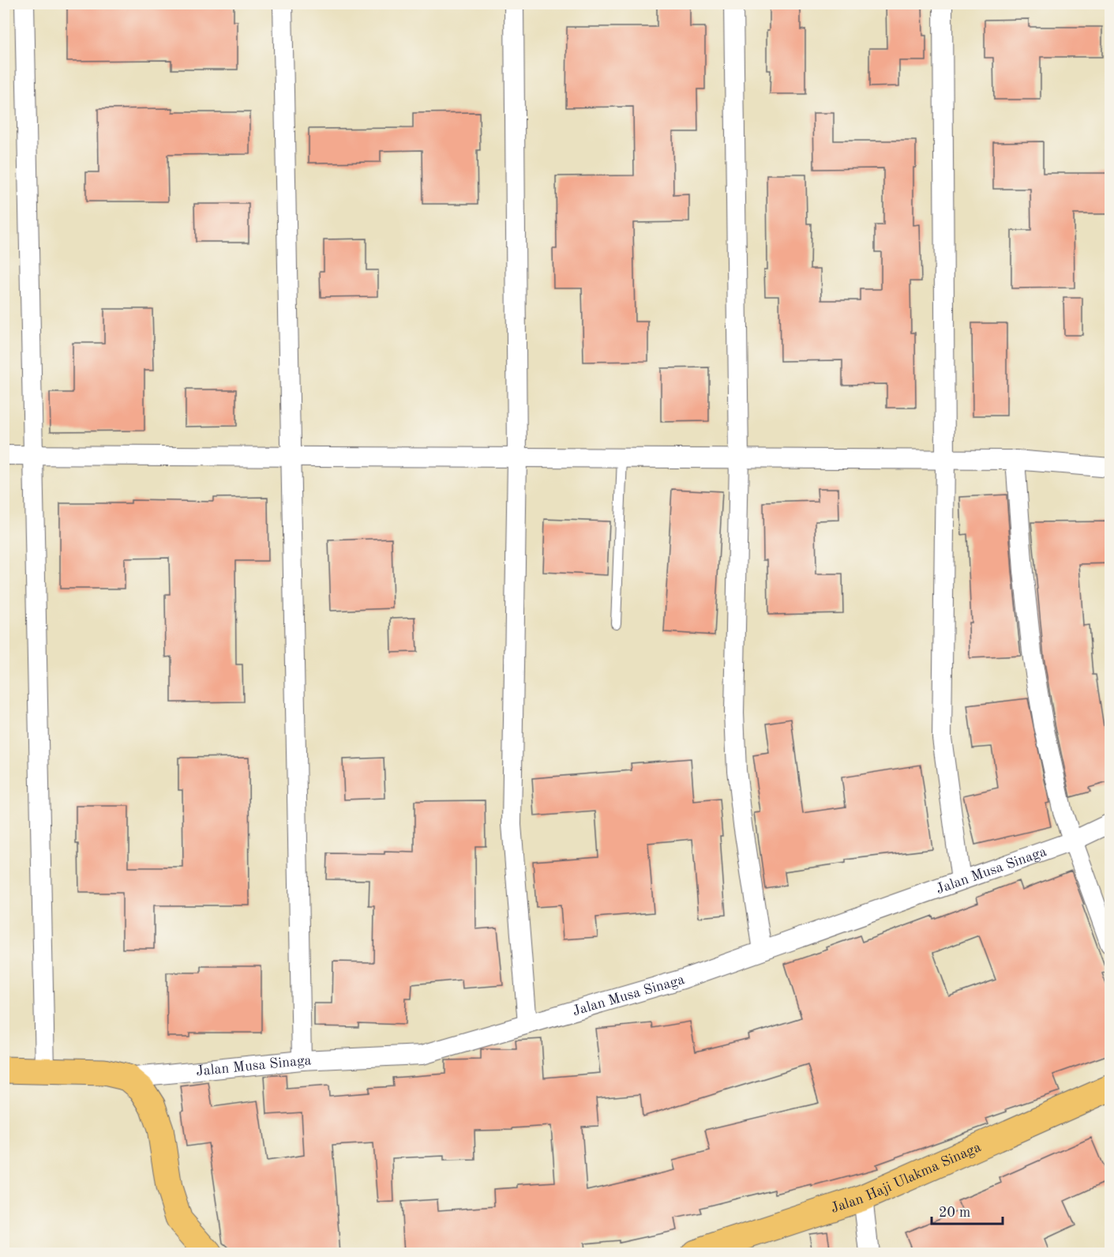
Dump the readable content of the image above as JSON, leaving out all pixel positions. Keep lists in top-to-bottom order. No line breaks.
{"streets":{"main road":["Jalan Haji Ulakma Sinaga"],"street":["Jalan Musa Sinaga"]},"scale_bar":"20 m"}
